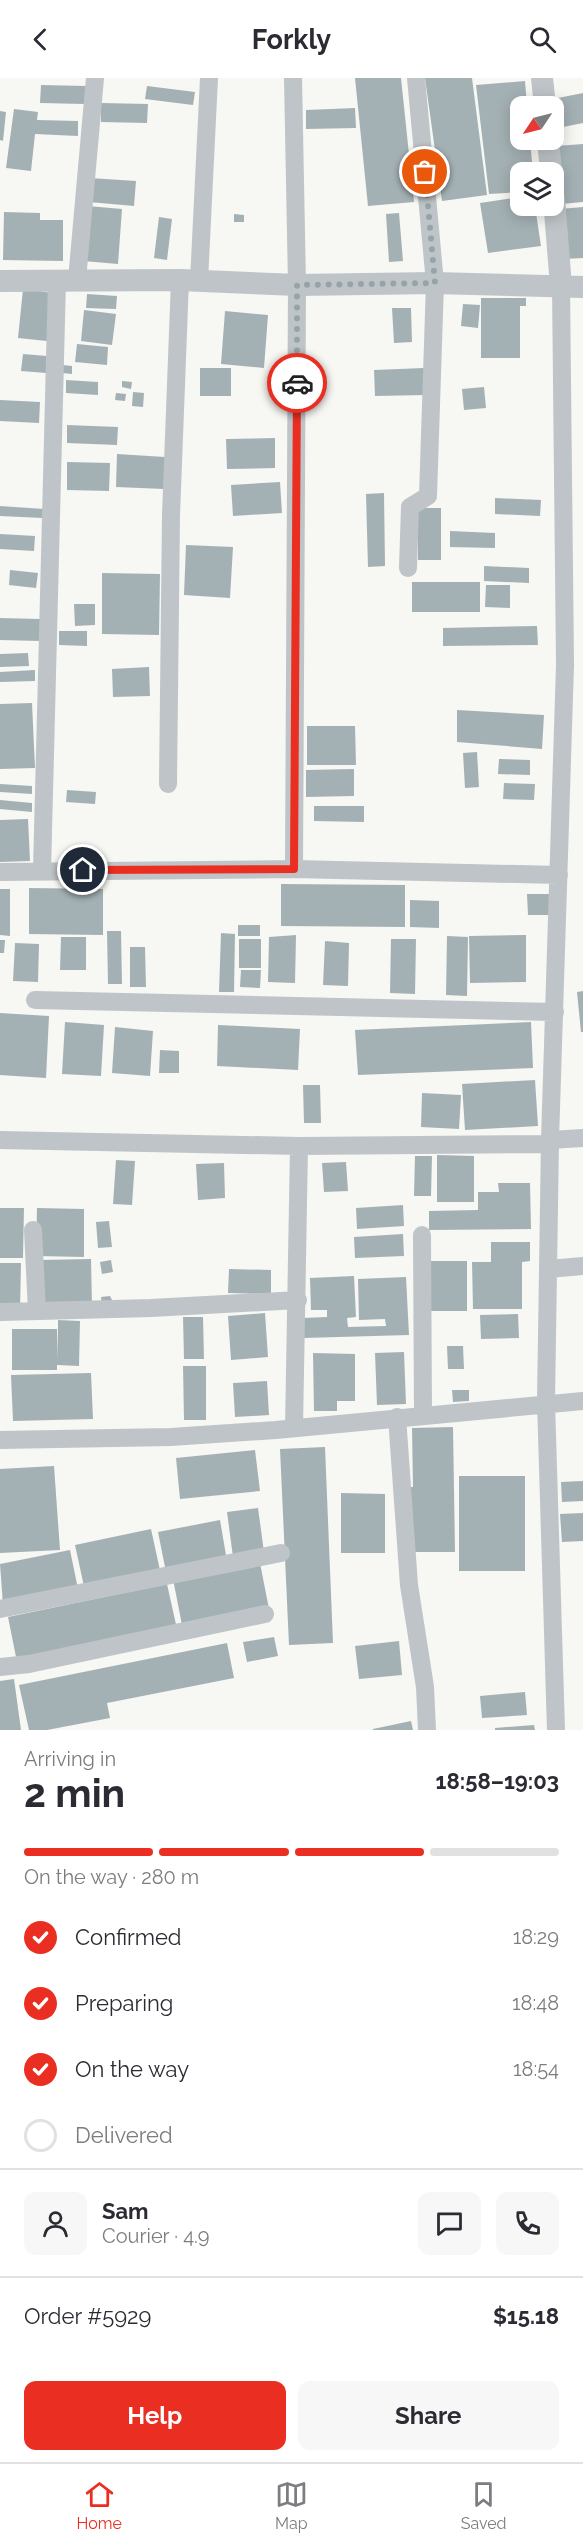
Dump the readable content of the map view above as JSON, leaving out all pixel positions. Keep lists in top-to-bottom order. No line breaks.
{"north":"bottom left","page":{"header":"Forkly","heading":["2 min","Arriving in","18:58–19:03"],"panel":["Sam","Courier · 4.9","Order #5929","$15.18"],"bar":"On the way · 280 m","list":[["Confirmed","18:29"],["Preparing","18:48"],["On the way","18:54"],"Delivered"],"buttons":["Help","Share"],"tabs":["Home","Map","Saved"]}}
